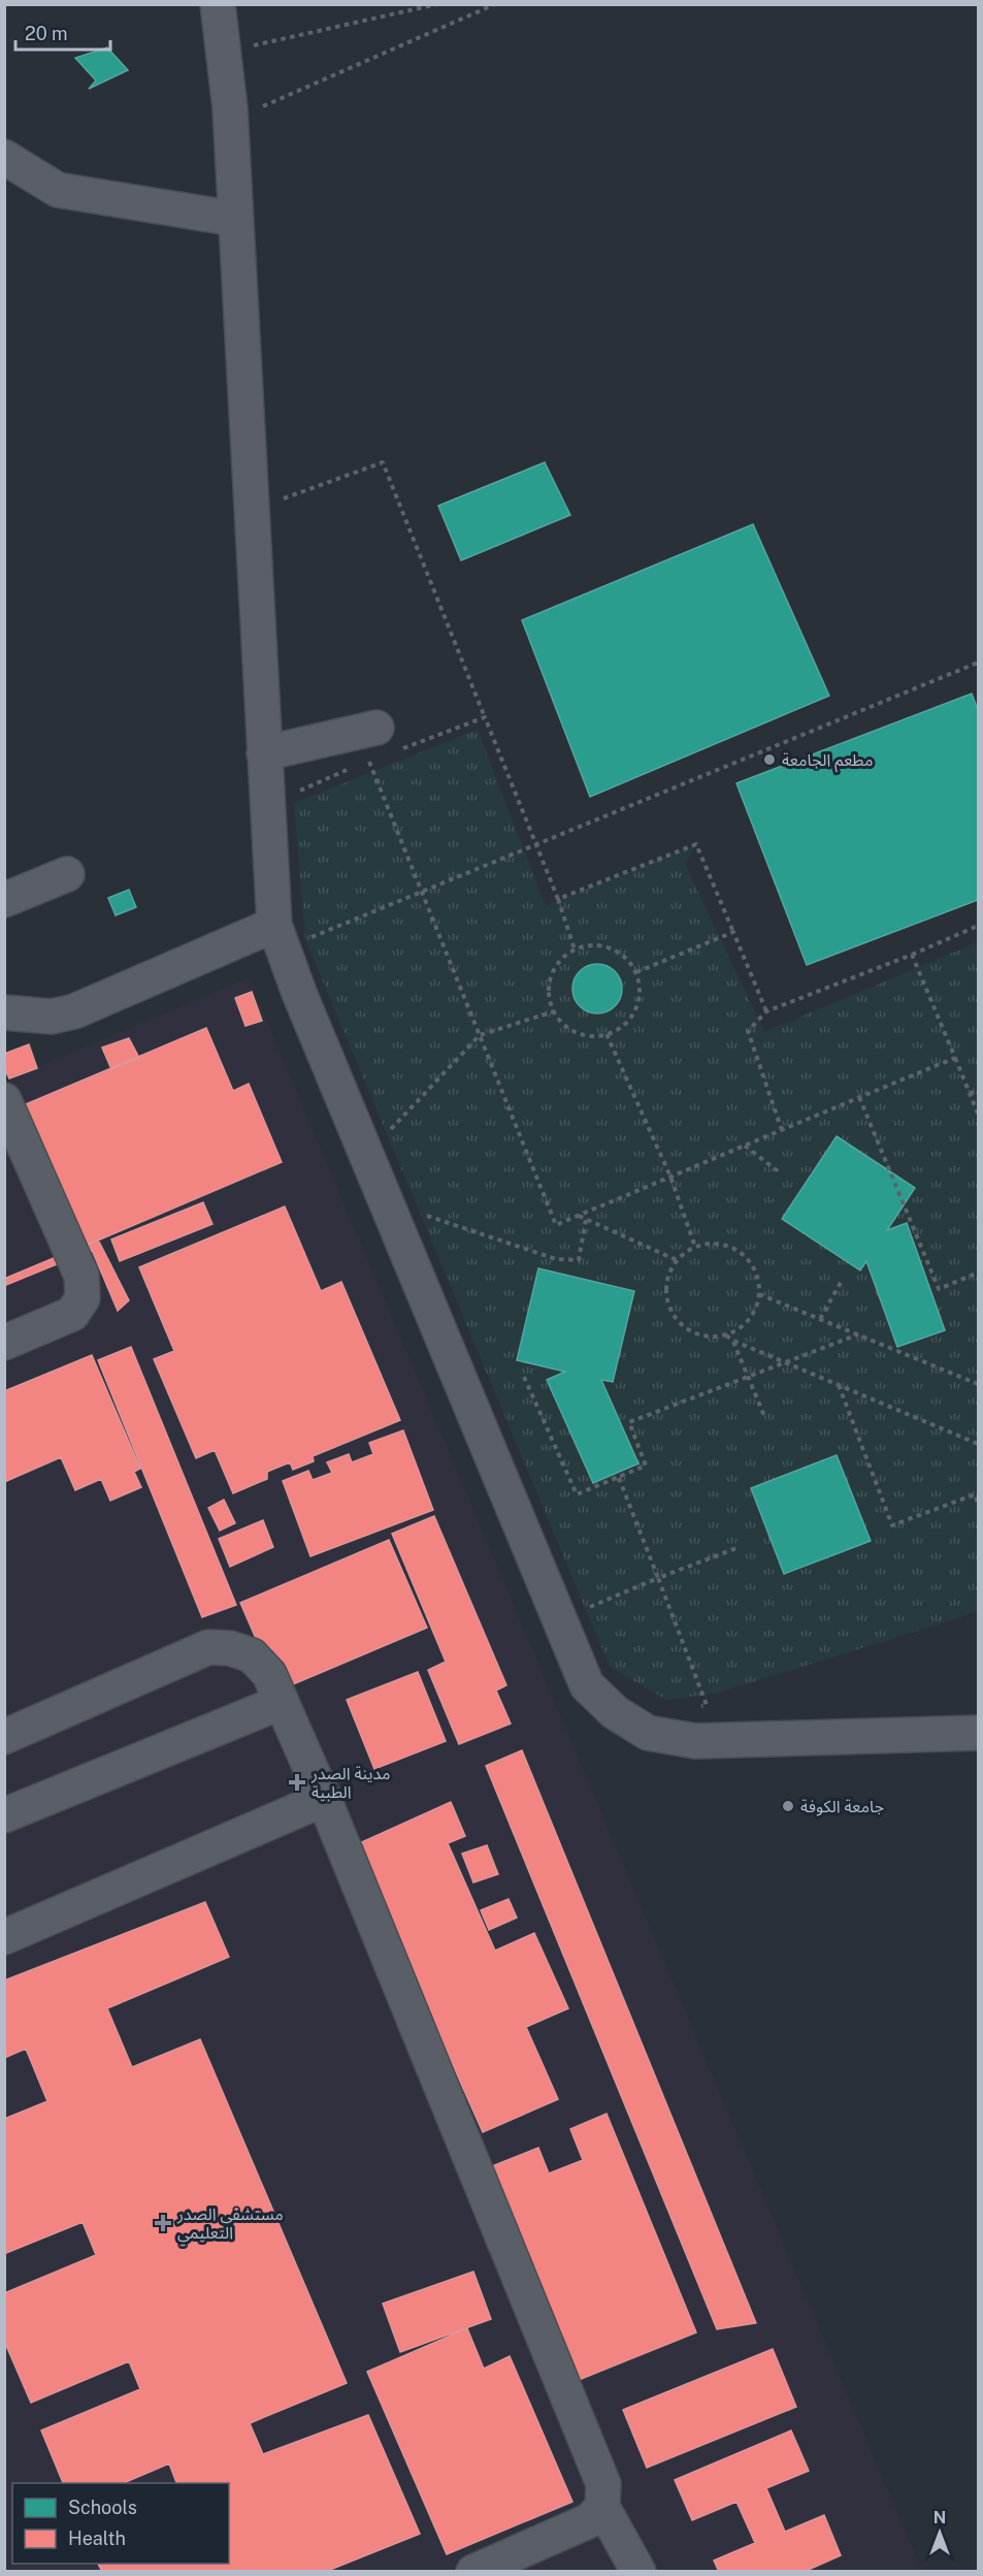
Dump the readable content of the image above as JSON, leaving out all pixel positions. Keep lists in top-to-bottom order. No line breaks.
{"places":{"other":["مطعم الجامعة","جامعة الكوفة"],"health":["مدينة الصدر الطبية","مستشفى الصدر التعليمي"]},"legend":["Schools","Health"],"scale_bar":"20 m","north":"top"}
